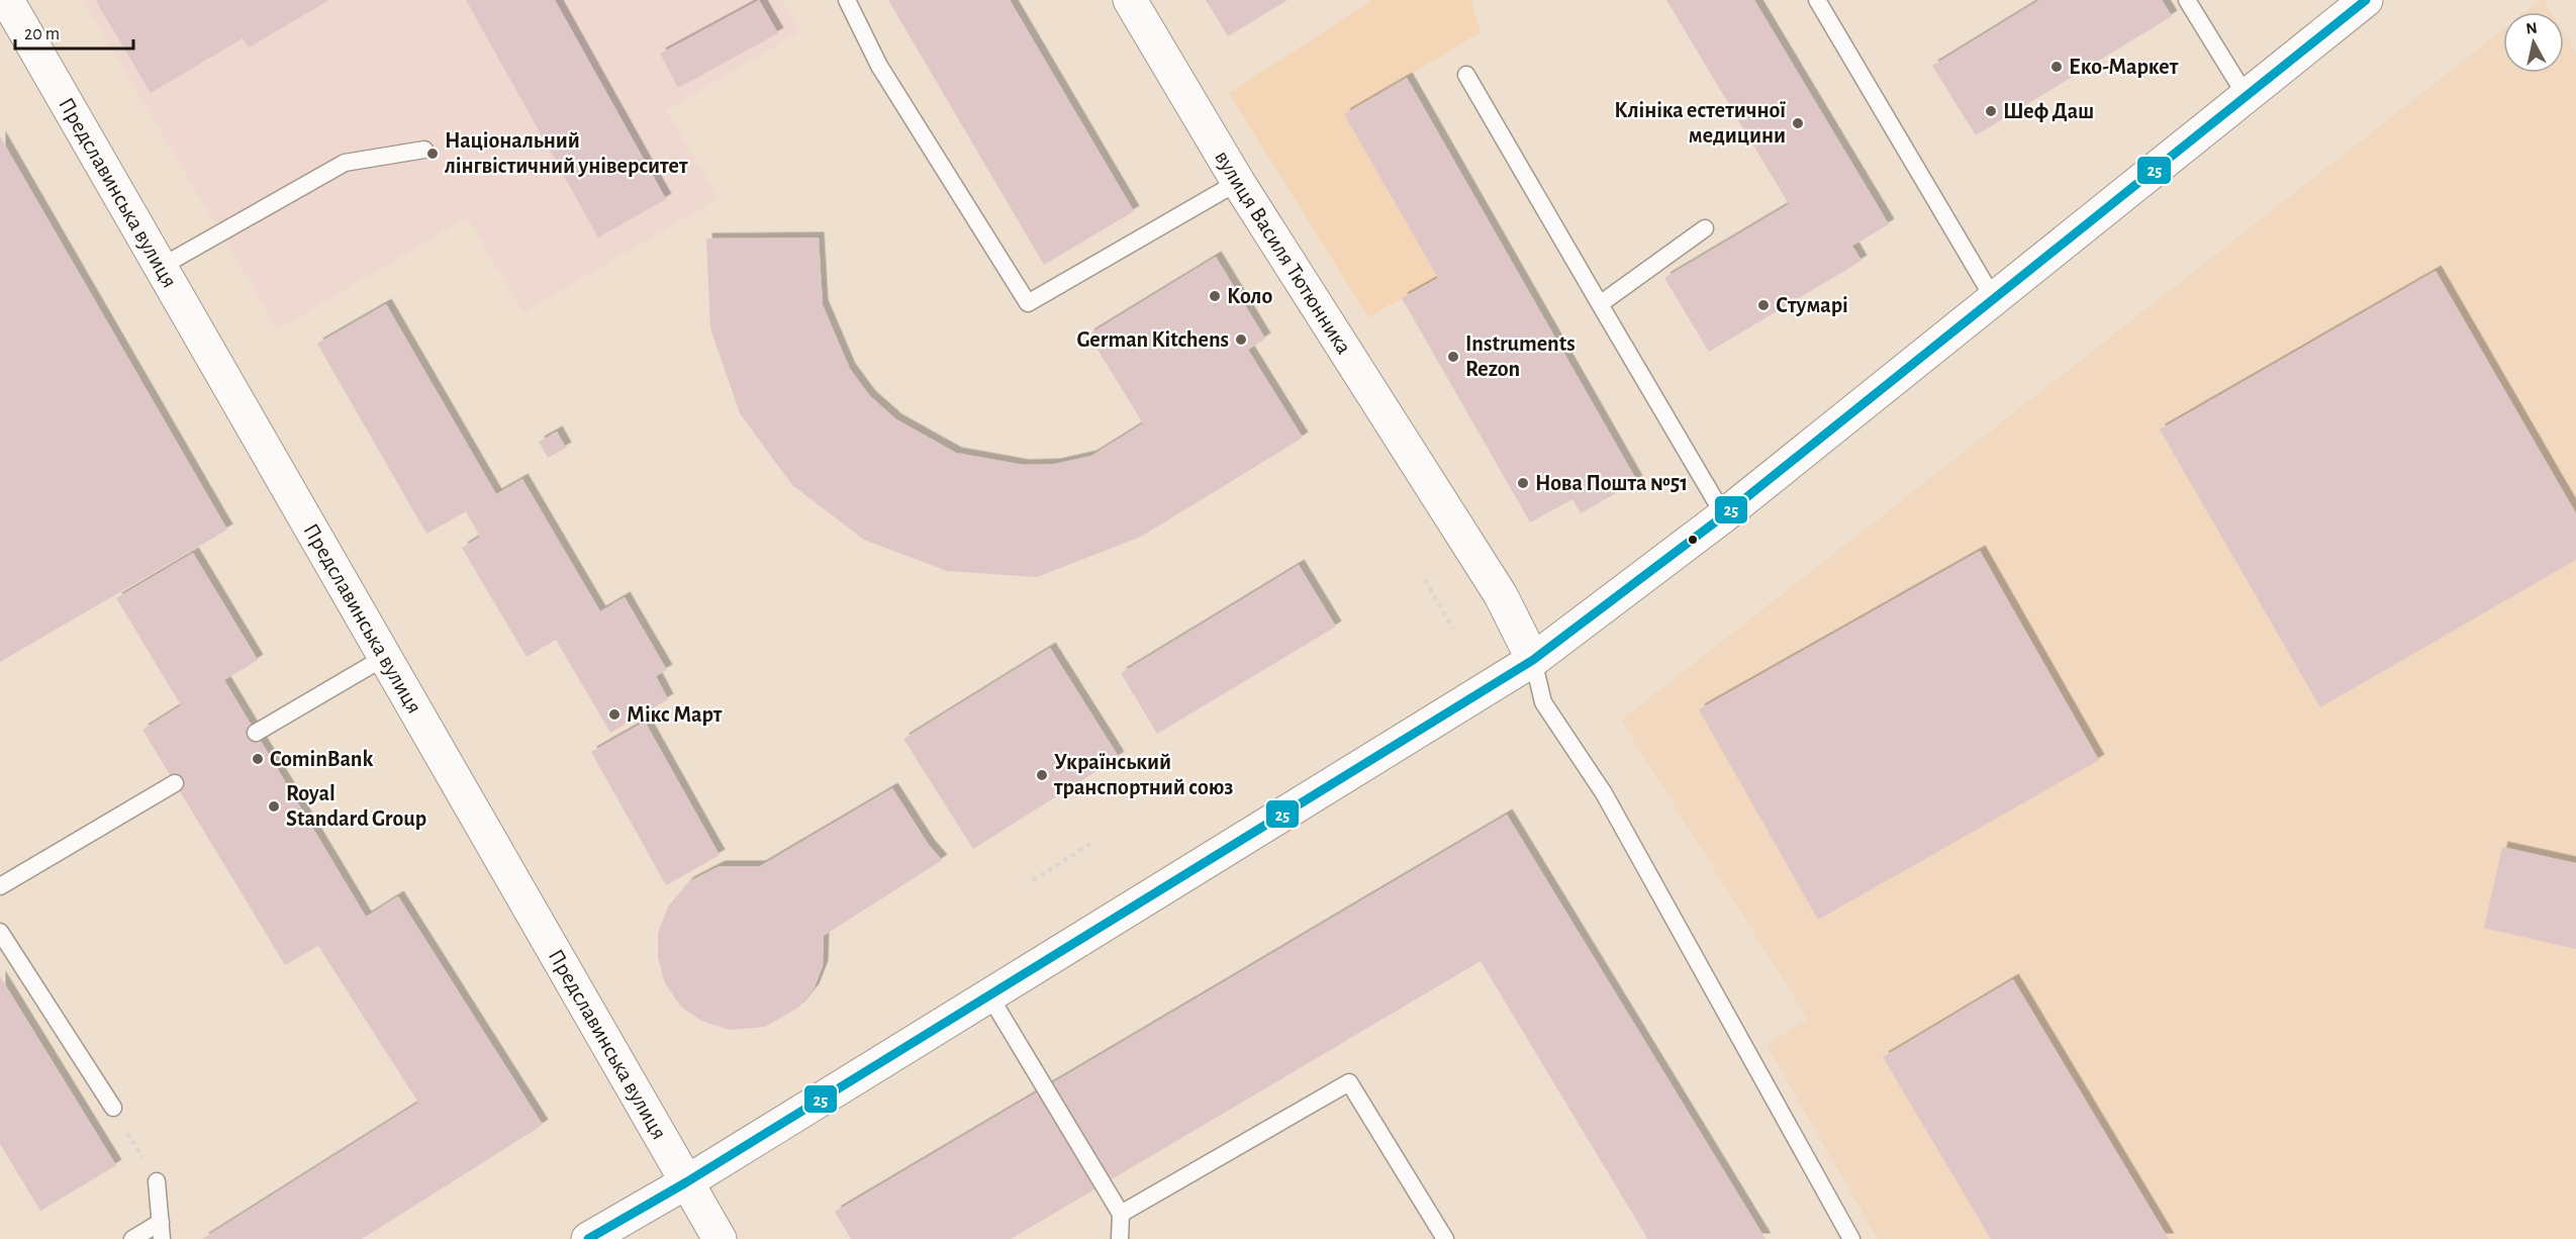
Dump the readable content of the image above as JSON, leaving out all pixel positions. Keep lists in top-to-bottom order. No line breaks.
{"streets":{"street":["Предславинська вулиця","вулиця Василя Тютюнника"]},"places":["Еко-Маркет","Шеф Даш","Клініка естетичної медицини","Національний лінгвістичний університет","Коло","Стумарі","German Kitchens","Instruments Rezon","Нова Пошта №51","Мікс Март","CominBank","Український транспортний союз","Royal Standard Group"],"lines":["transit line 25"],"scale_bar":"20 m","north":"top"}
